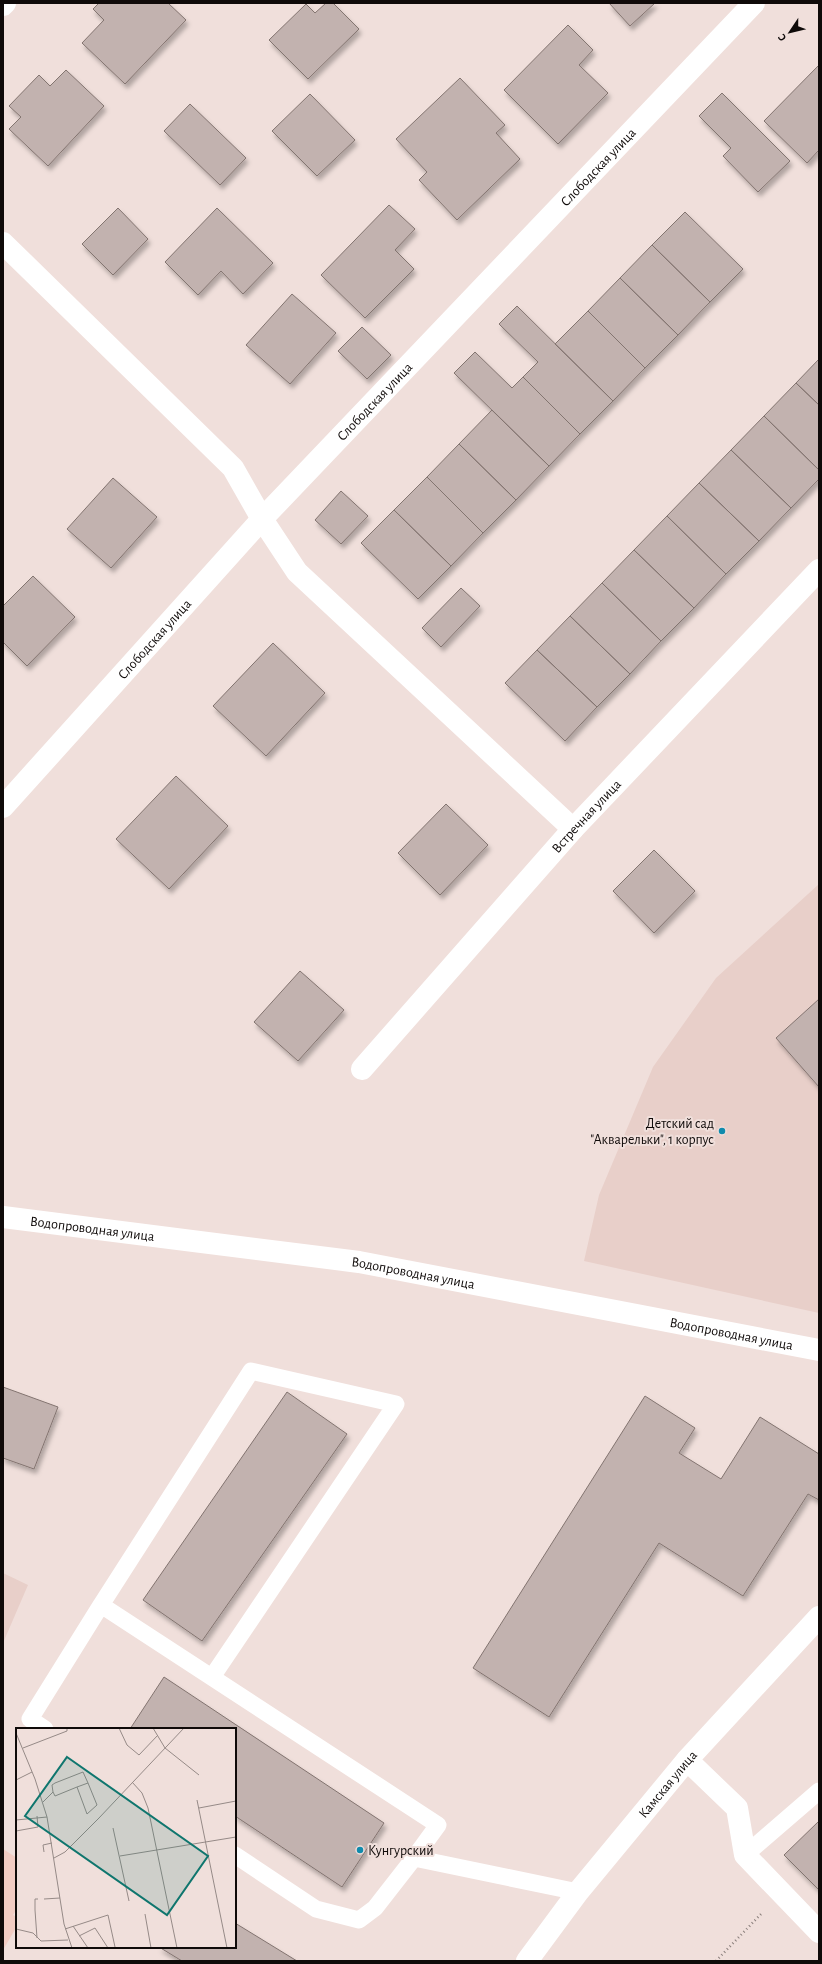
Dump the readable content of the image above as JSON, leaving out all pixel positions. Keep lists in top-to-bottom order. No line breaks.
{"streets":{"street":["Слободская улица","Встречная улица","Водопроводная улица","Камская улица"]},"places":["Детский сад \"Акварельки\", 1 корпус","Кунгурский"],"north":"bottom left"}
